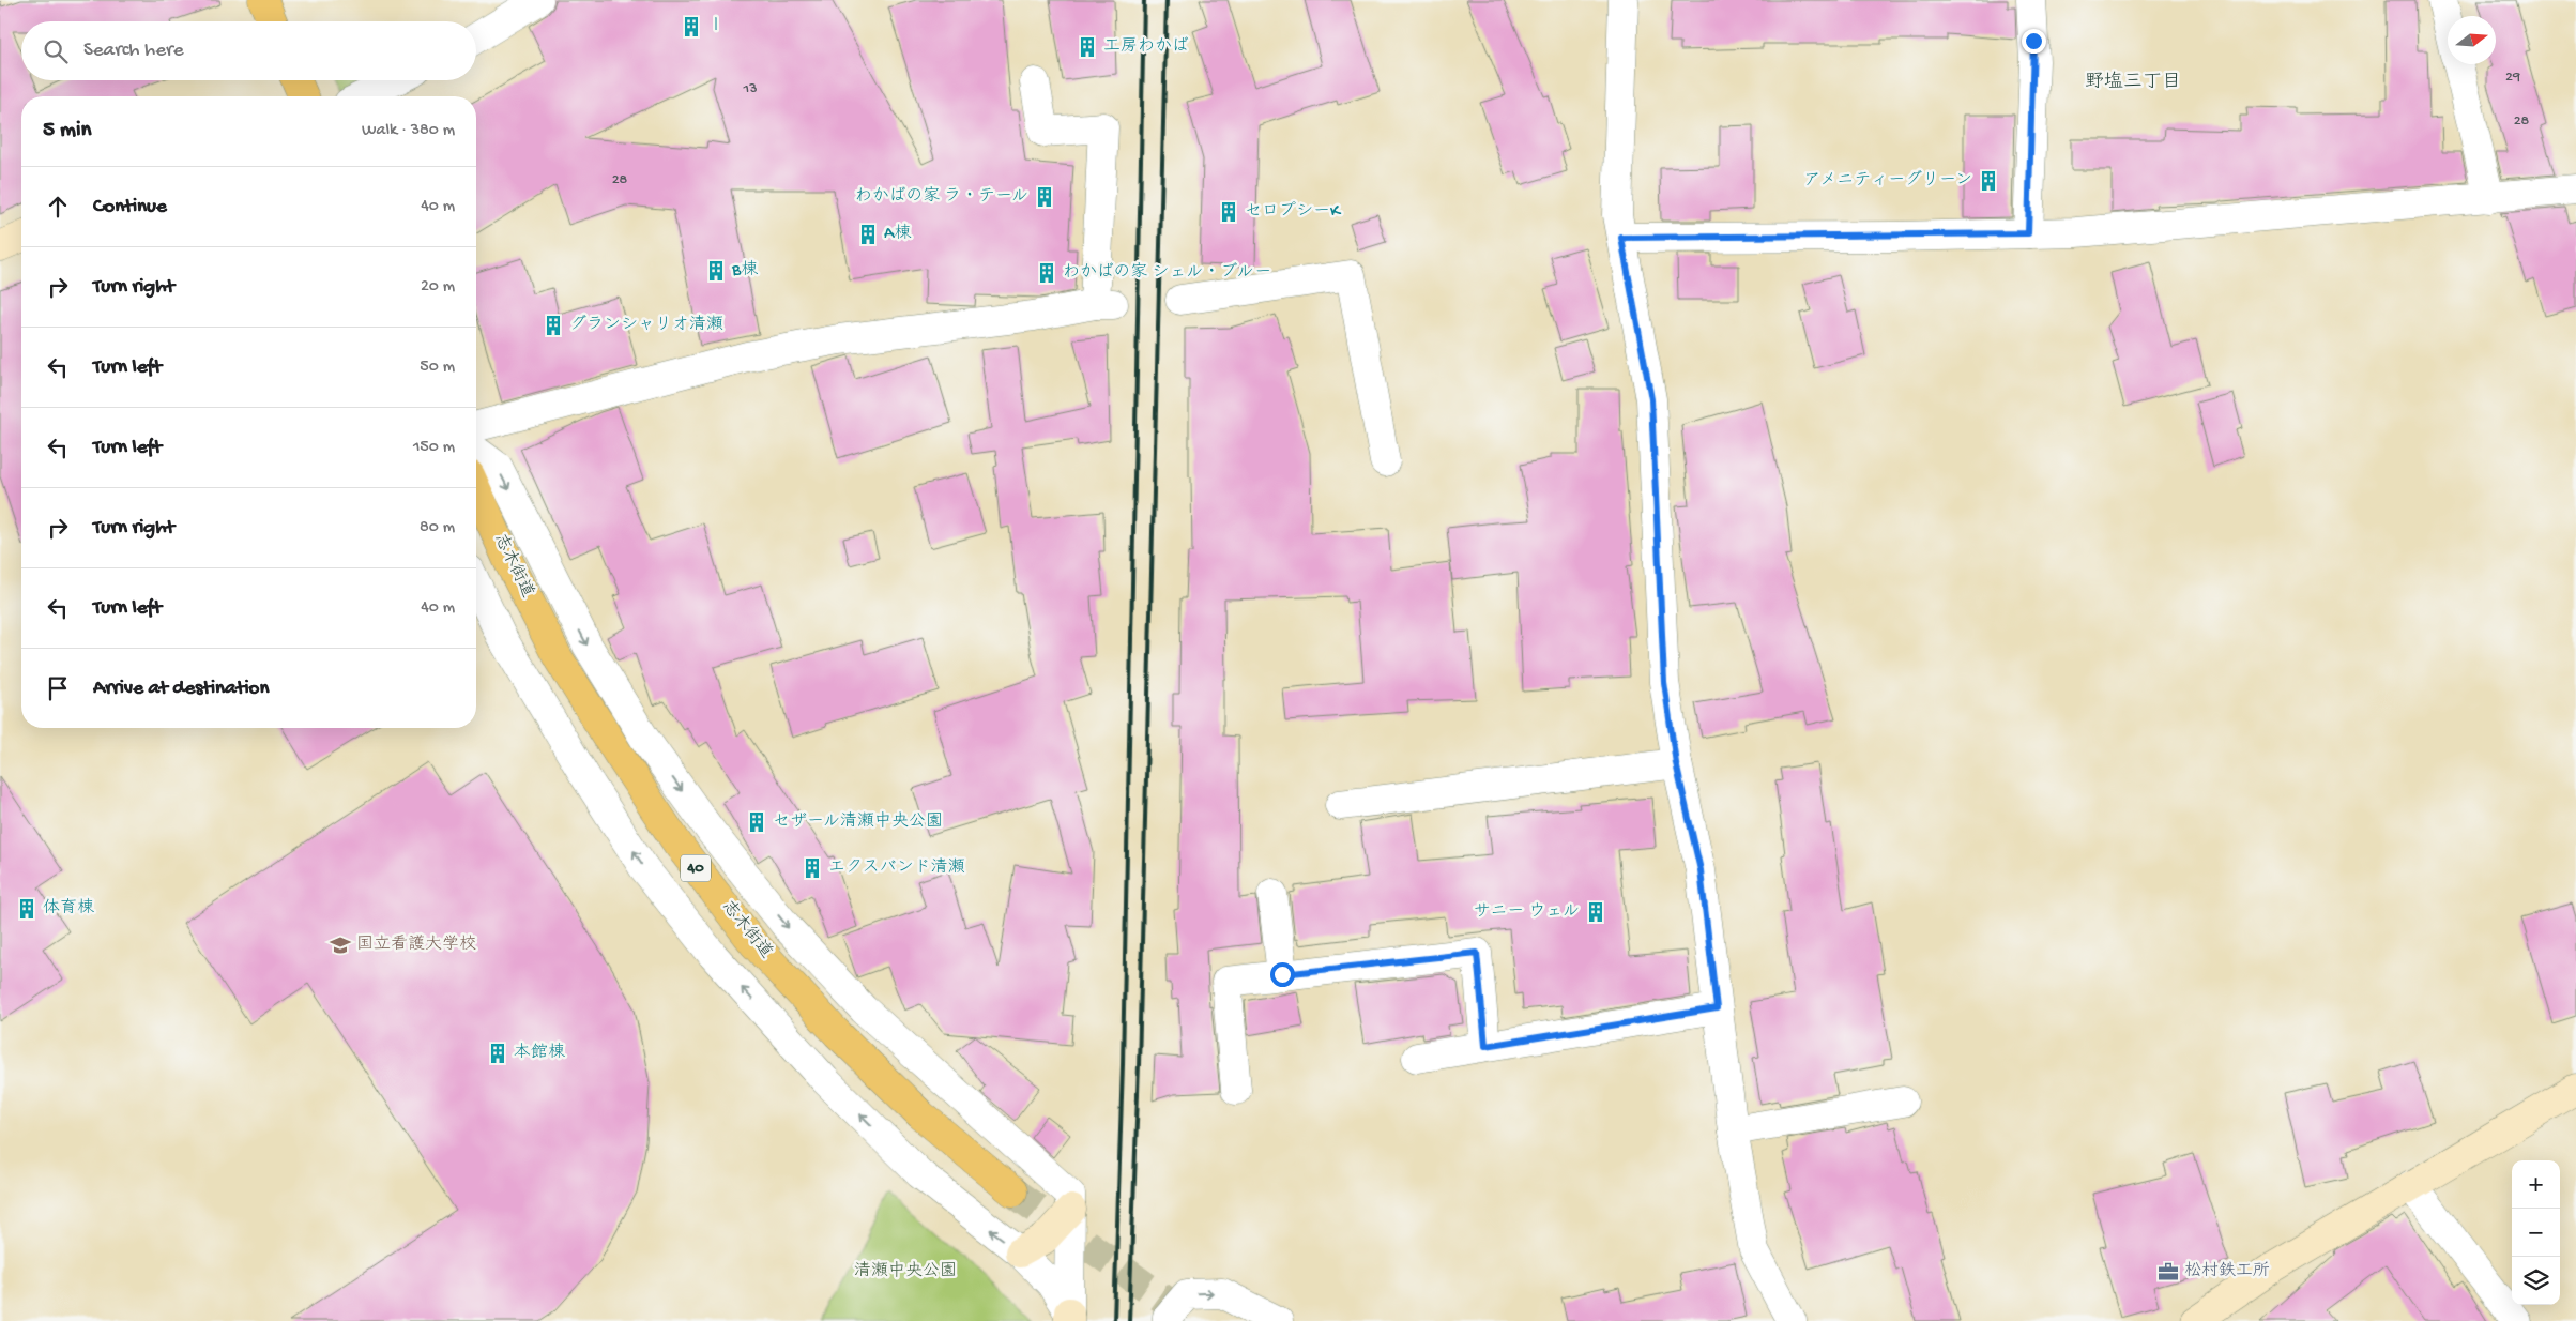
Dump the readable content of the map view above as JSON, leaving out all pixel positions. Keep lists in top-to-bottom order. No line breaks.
{"streets":{"main road":["志木街道","40"]},"districts":["野塩三丁目"],"parks":["清瀬中央公園"],"places":{"building":["Ⅰ","工房わかば","アメニティーグリーン","わかばの家 ラ・テール","セロプシーK","A棟","B棟","わかばの家 シェル・ブルー","グランシャリオ清瀬","セザール清瀬中央公園","エクスバンド清瀬","体育棟","サニー ウェル","本館棟"],"school or university":["国立看護大学校"],"office":["松村鉄工所"]},"house_numbers":["29","13","28","28"],"north":"right","page":{"search":"Search here","heading":["5 min","Walk · 380 m"],"list":[["Continue","40 m"],["Turn right","20 m"],["Turn left","50 m"],["Turn left","150 m"],["Turn right","80 m"],["Turn left","40 m"],"Arrive at destination"],"map_buttons":["+","−"]}}
